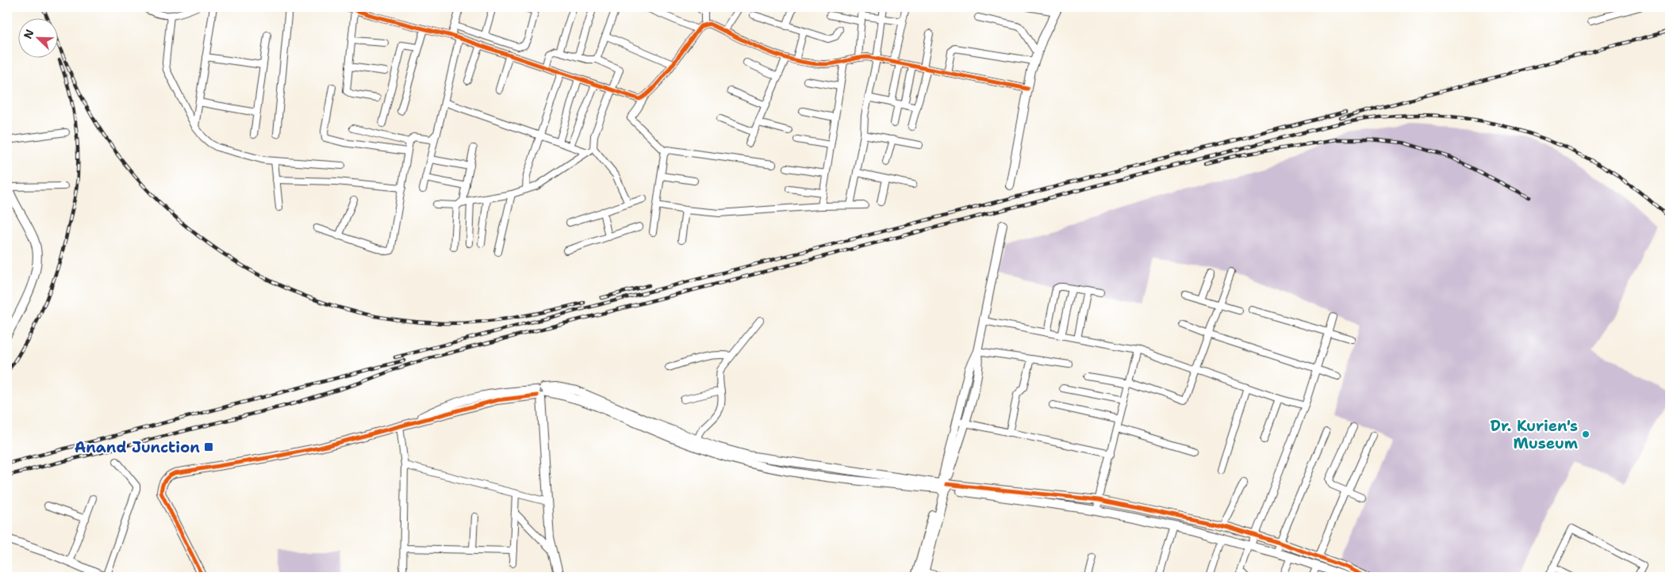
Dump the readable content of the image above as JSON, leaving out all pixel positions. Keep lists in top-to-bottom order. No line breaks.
{"places":{"other":["Dr. Kurien's Museum"],"transit":["Anand Junction"]},"north":"top left"}
